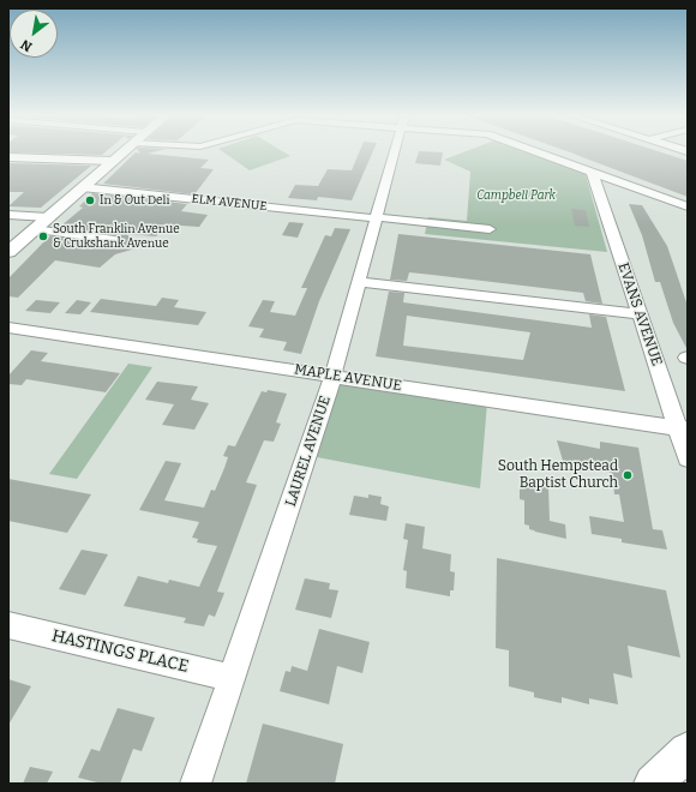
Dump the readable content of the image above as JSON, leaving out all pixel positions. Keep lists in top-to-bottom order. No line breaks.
{"streets":{"street":["ELM AVENUE","EVANS AVENUE","MAPLE AVENUE","LAUREL AVENUE","HASTINGS PLACE"]},"crossings":[["ELM AVENUE","LAUREL AVENUE"],["EVANS AVENUE","MAPLE AVENUE"],["MAPLE AVENUE","LAUREL AVENUE"],["LAUREL AVENUE","HASTINGS PLACE"]],"parks":["Campbell Park"],"places":["In & Out Deli","South Franklin Avenue & Crukshank Avenue","South Hempstead Baptist Church"],"north":"bottom left"}
